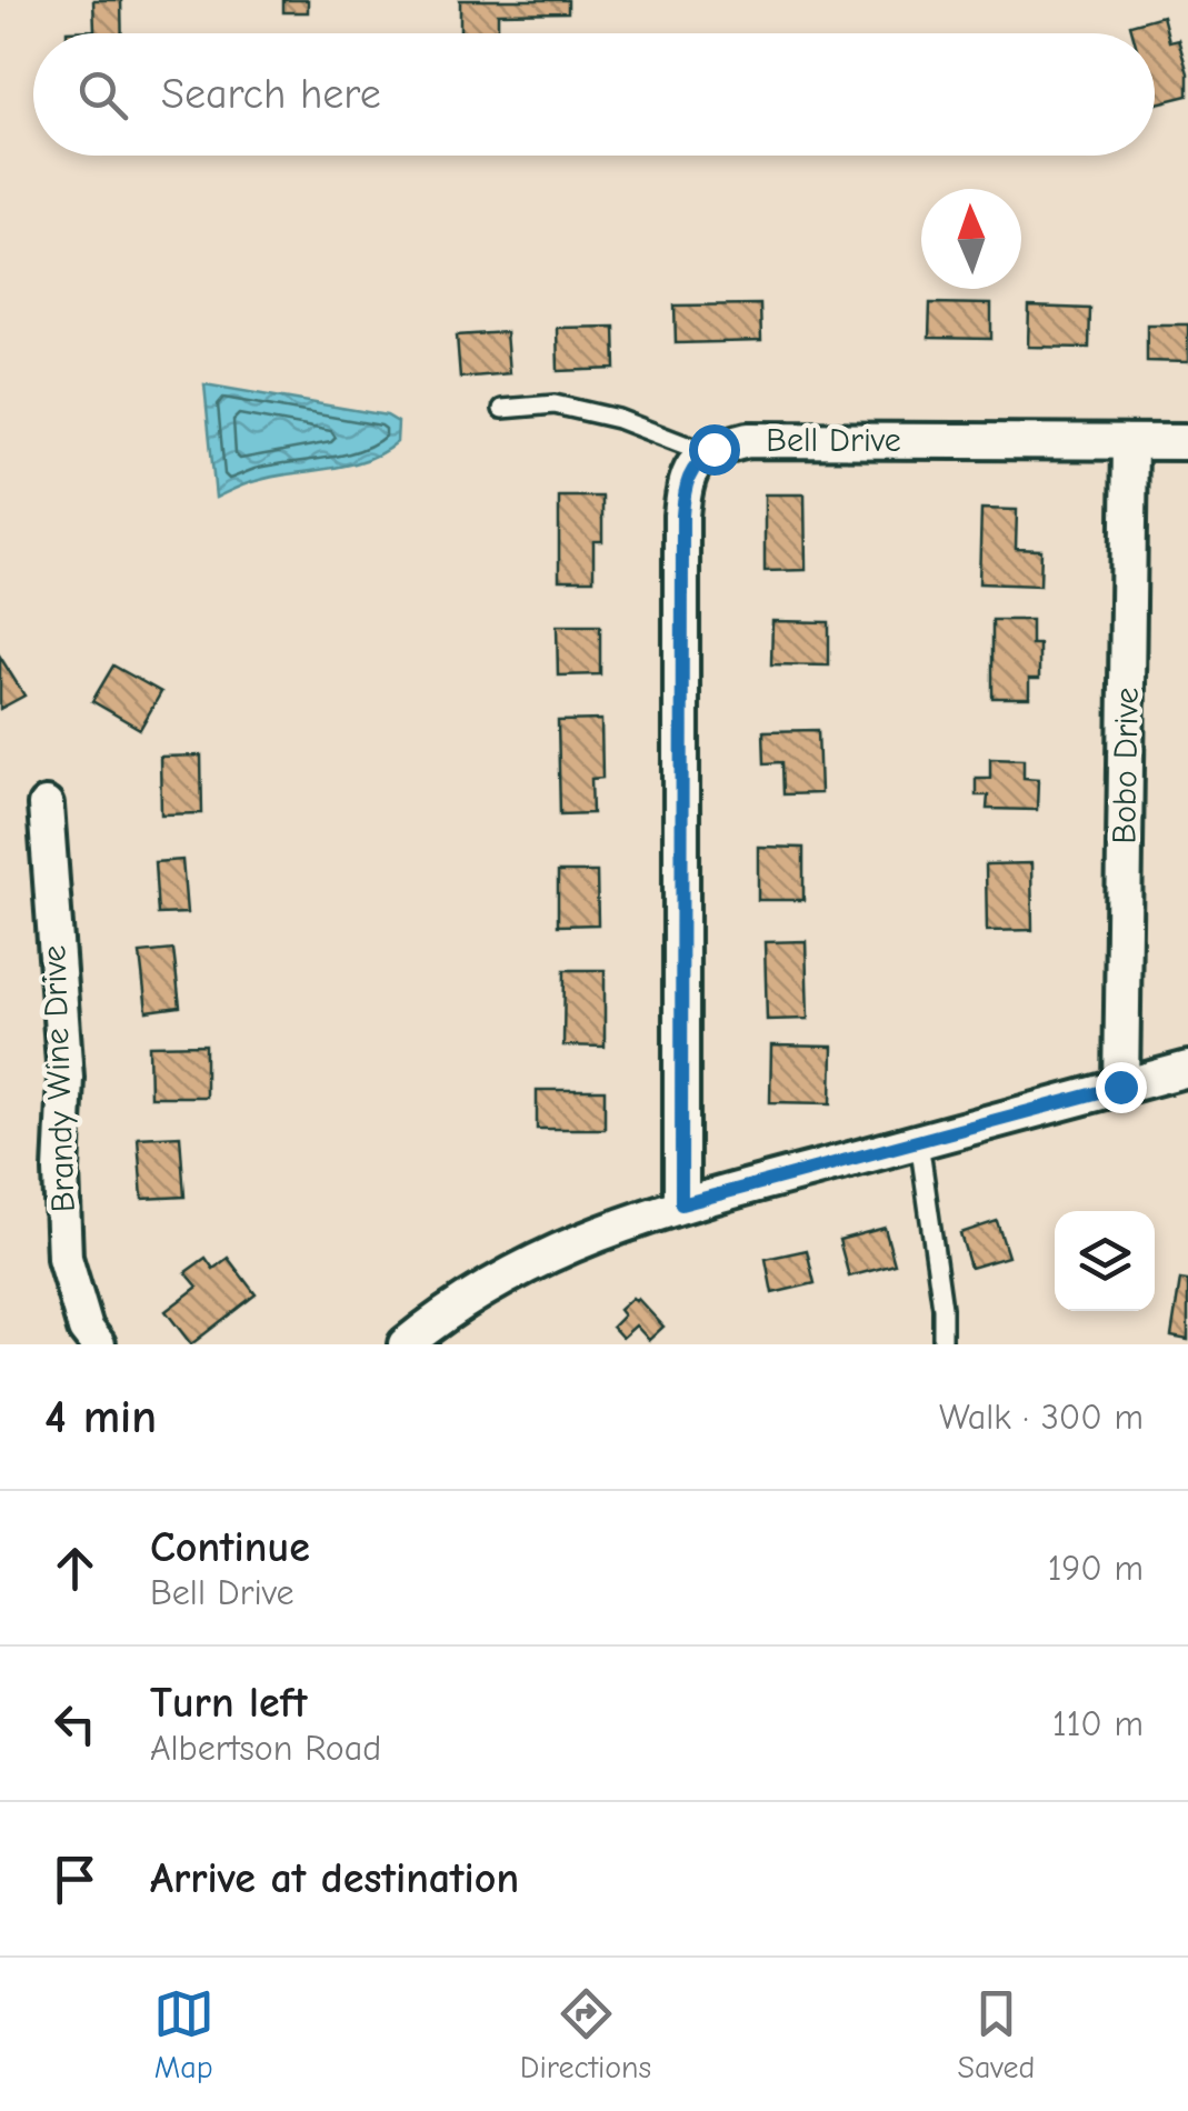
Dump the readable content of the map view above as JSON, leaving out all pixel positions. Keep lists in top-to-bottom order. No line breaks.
{"streets":{"street":["Bell Drive","Bobo Drive","Brandy Wine Drive"]},"crossings":[["Bell Drive","Bobo Drive"]],"north":"top","page":{"search":"Search here","heading":["4 min","Walk · 300 m"],"list":[["Continue","Bell Drive","190 m"],["Turn left","Albertson Road","110 m"],"Arrive at destination"],"nav":["Map","Directions","Saved"]}}
